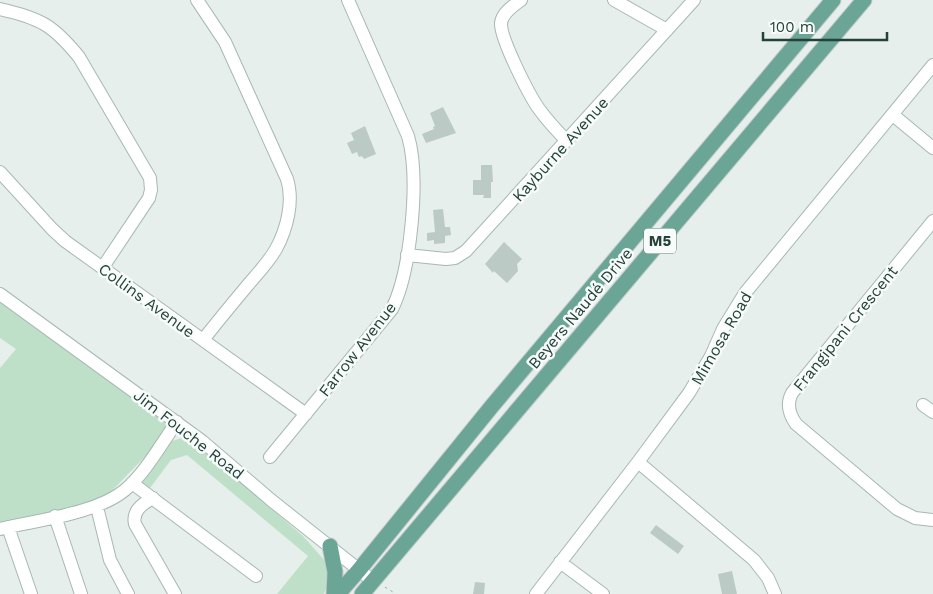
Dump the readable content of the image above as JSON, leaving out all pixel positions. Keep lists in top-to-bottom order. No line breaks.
{"streets":{"main road":["M5","Beyers Naudé Drive"],"street":["Kayburne Avenue","Collins Avenue","Frangipani Crescent","Mimosa Road","Farrow Avenue","Jim Fouche Road"]},"crossings":[["Kayburne Avenue","Farrow Avenue"],["Collins Avenue","Farrow Avenue"],["Beyers Naudé Drive","Jim Fouche Road"]],"scale_bar":"100 m"}
